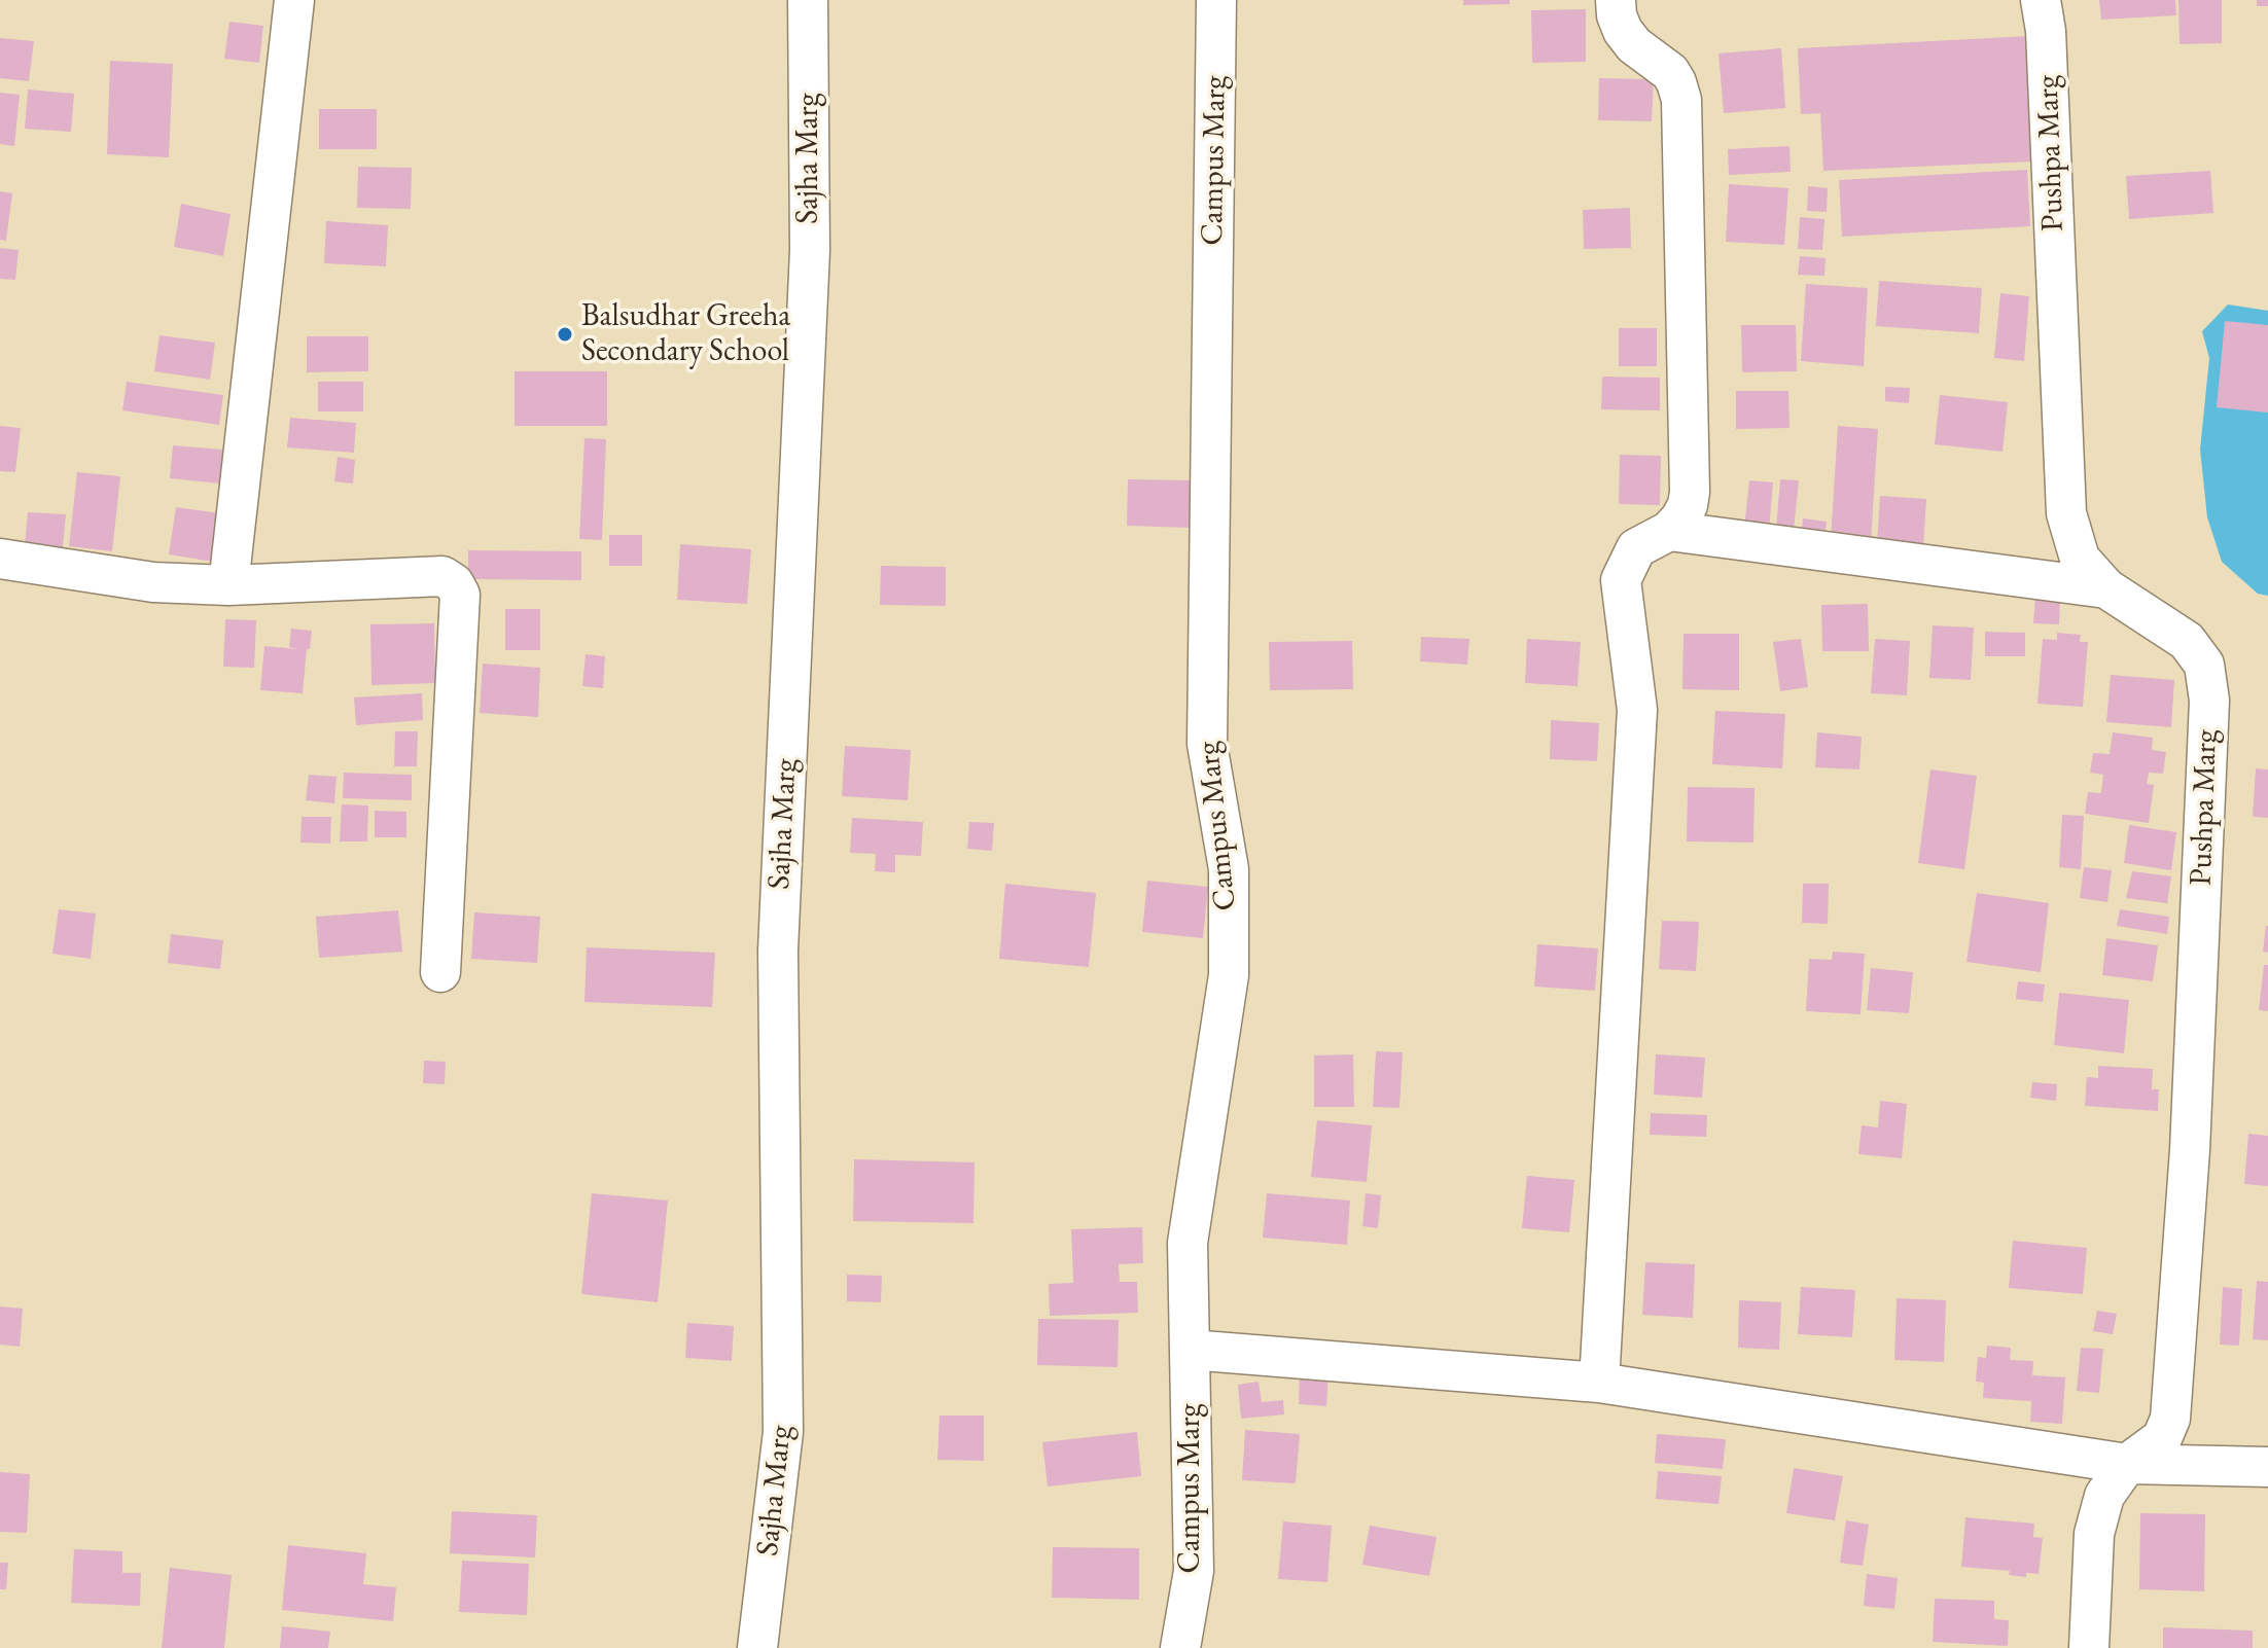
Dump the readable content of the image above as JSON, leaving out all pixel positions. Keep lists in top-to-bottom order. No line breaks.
{"streets":{"street":["Pushpa Marg","Sajha Marg","Campus Marg"]},"places":["Balsudhar Greeha Secondary School"]}
